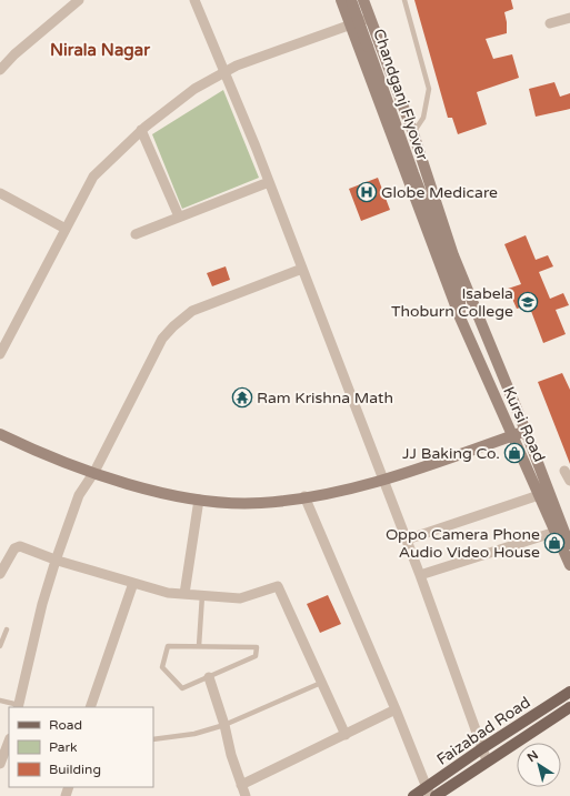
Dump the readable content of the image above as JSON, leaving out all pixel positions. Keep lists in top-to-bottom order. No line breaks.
{"streets":{"main road":["Chandganj Flyover","Kursi Road","Faizabad Road"]},"crossings":[["Chandganj Flyover","Kursi Road"]],"districts":["Nirala Nagar"],"places":{"hospital":["Globe Medicare"],"school or university":["Isabela Thoburn College"],"temple":["Ram Krishna Math"],"shop":["JJ Baking Co.","Oppo Camera Phone Audio Video House"]},"legend":["Road","Park","Building"],"north":"top left"}
